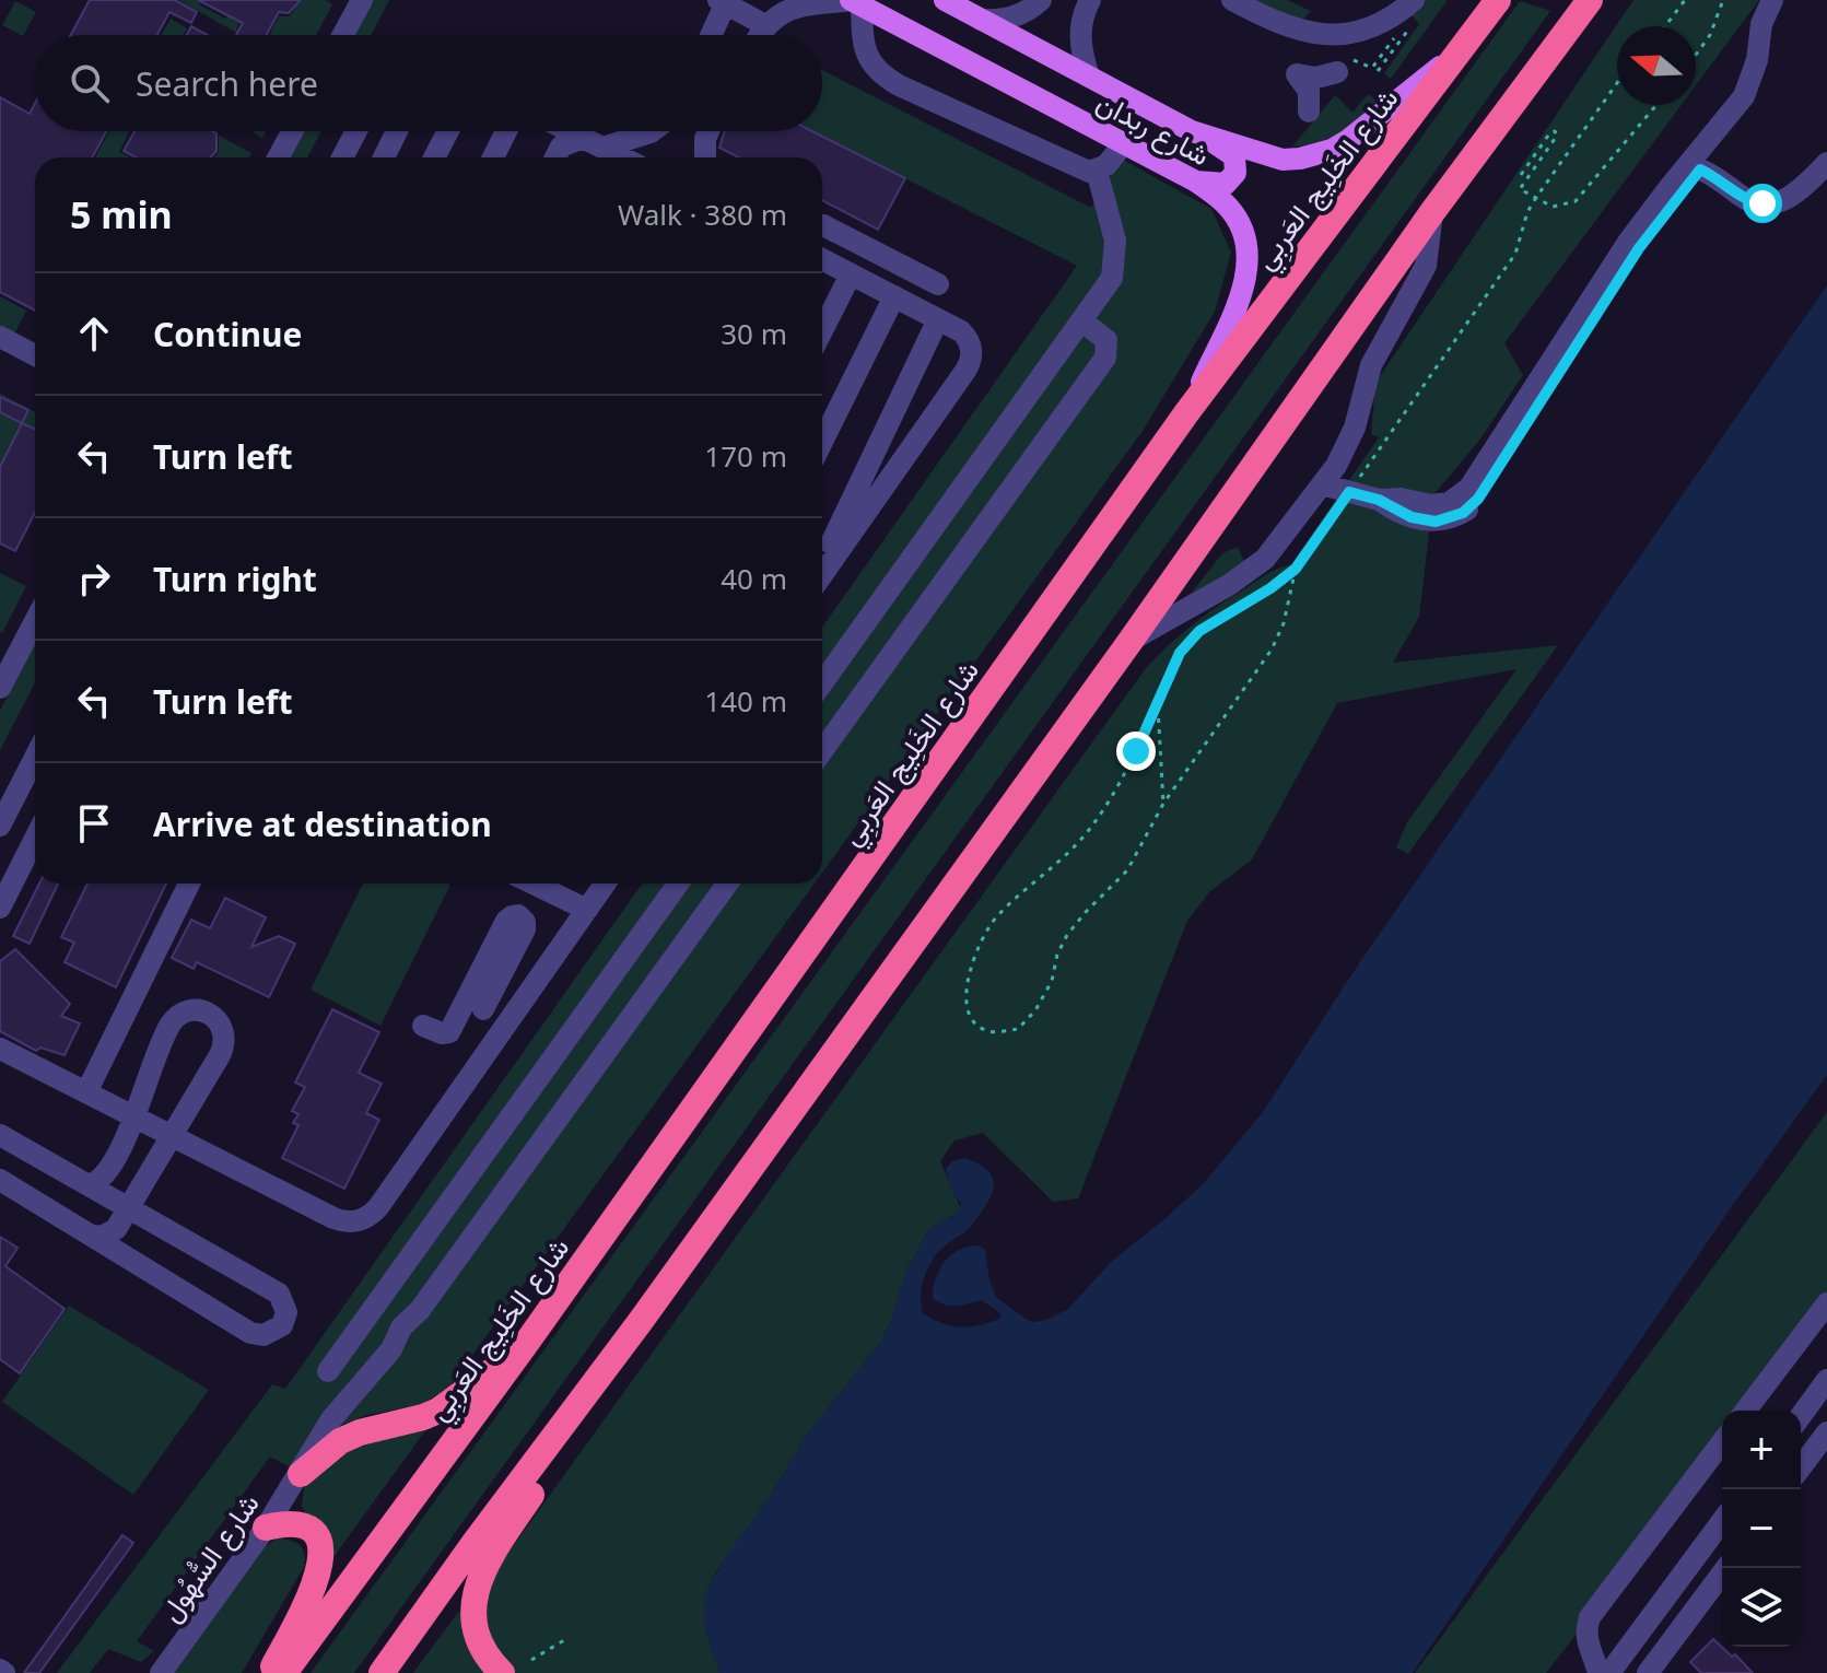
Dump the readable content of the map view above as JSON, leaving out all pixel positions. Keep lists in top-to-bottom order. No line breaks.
{"streets":{"highway":["شارع الخَلِيج العَربِي"],"main road":["شارع ربدان"],"street":["شارع السُّهُول"]},"crossings":[["شارع ربدان","شارع الخَلِيج العَربِي"]],"north":"left","page":{"search":"Search here","heading":["5 min","Walk · 380 m"],"list":[["Continue","30 m"],["Turn left","170 m"],["Turn right","40 m"],["Turn left","140 m"],"Arrive at destination"],"map_buttons":["+","−"]}}
